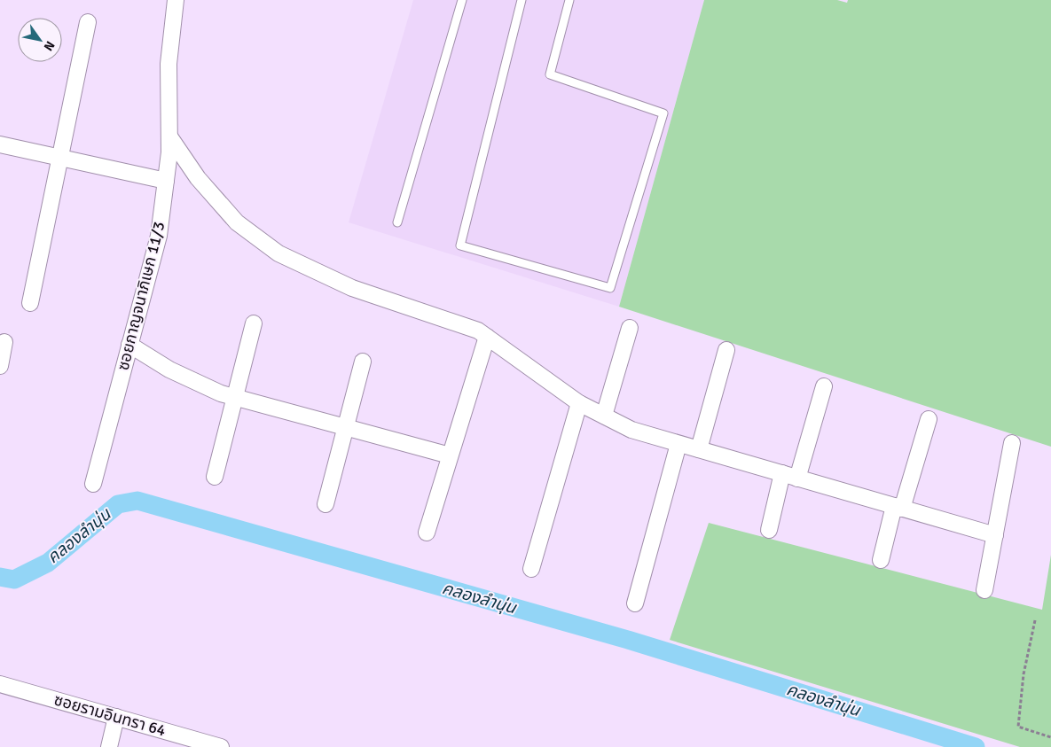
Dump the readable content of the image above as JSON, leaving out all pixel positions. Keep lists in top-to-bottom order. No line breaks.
{"streets":{"street":["ซอยกาญจนาภิเษก 11/3","ซอยรามอินทรา 64"]},"water":["คลองลำนุ่น"],"north":"bottom right"}
